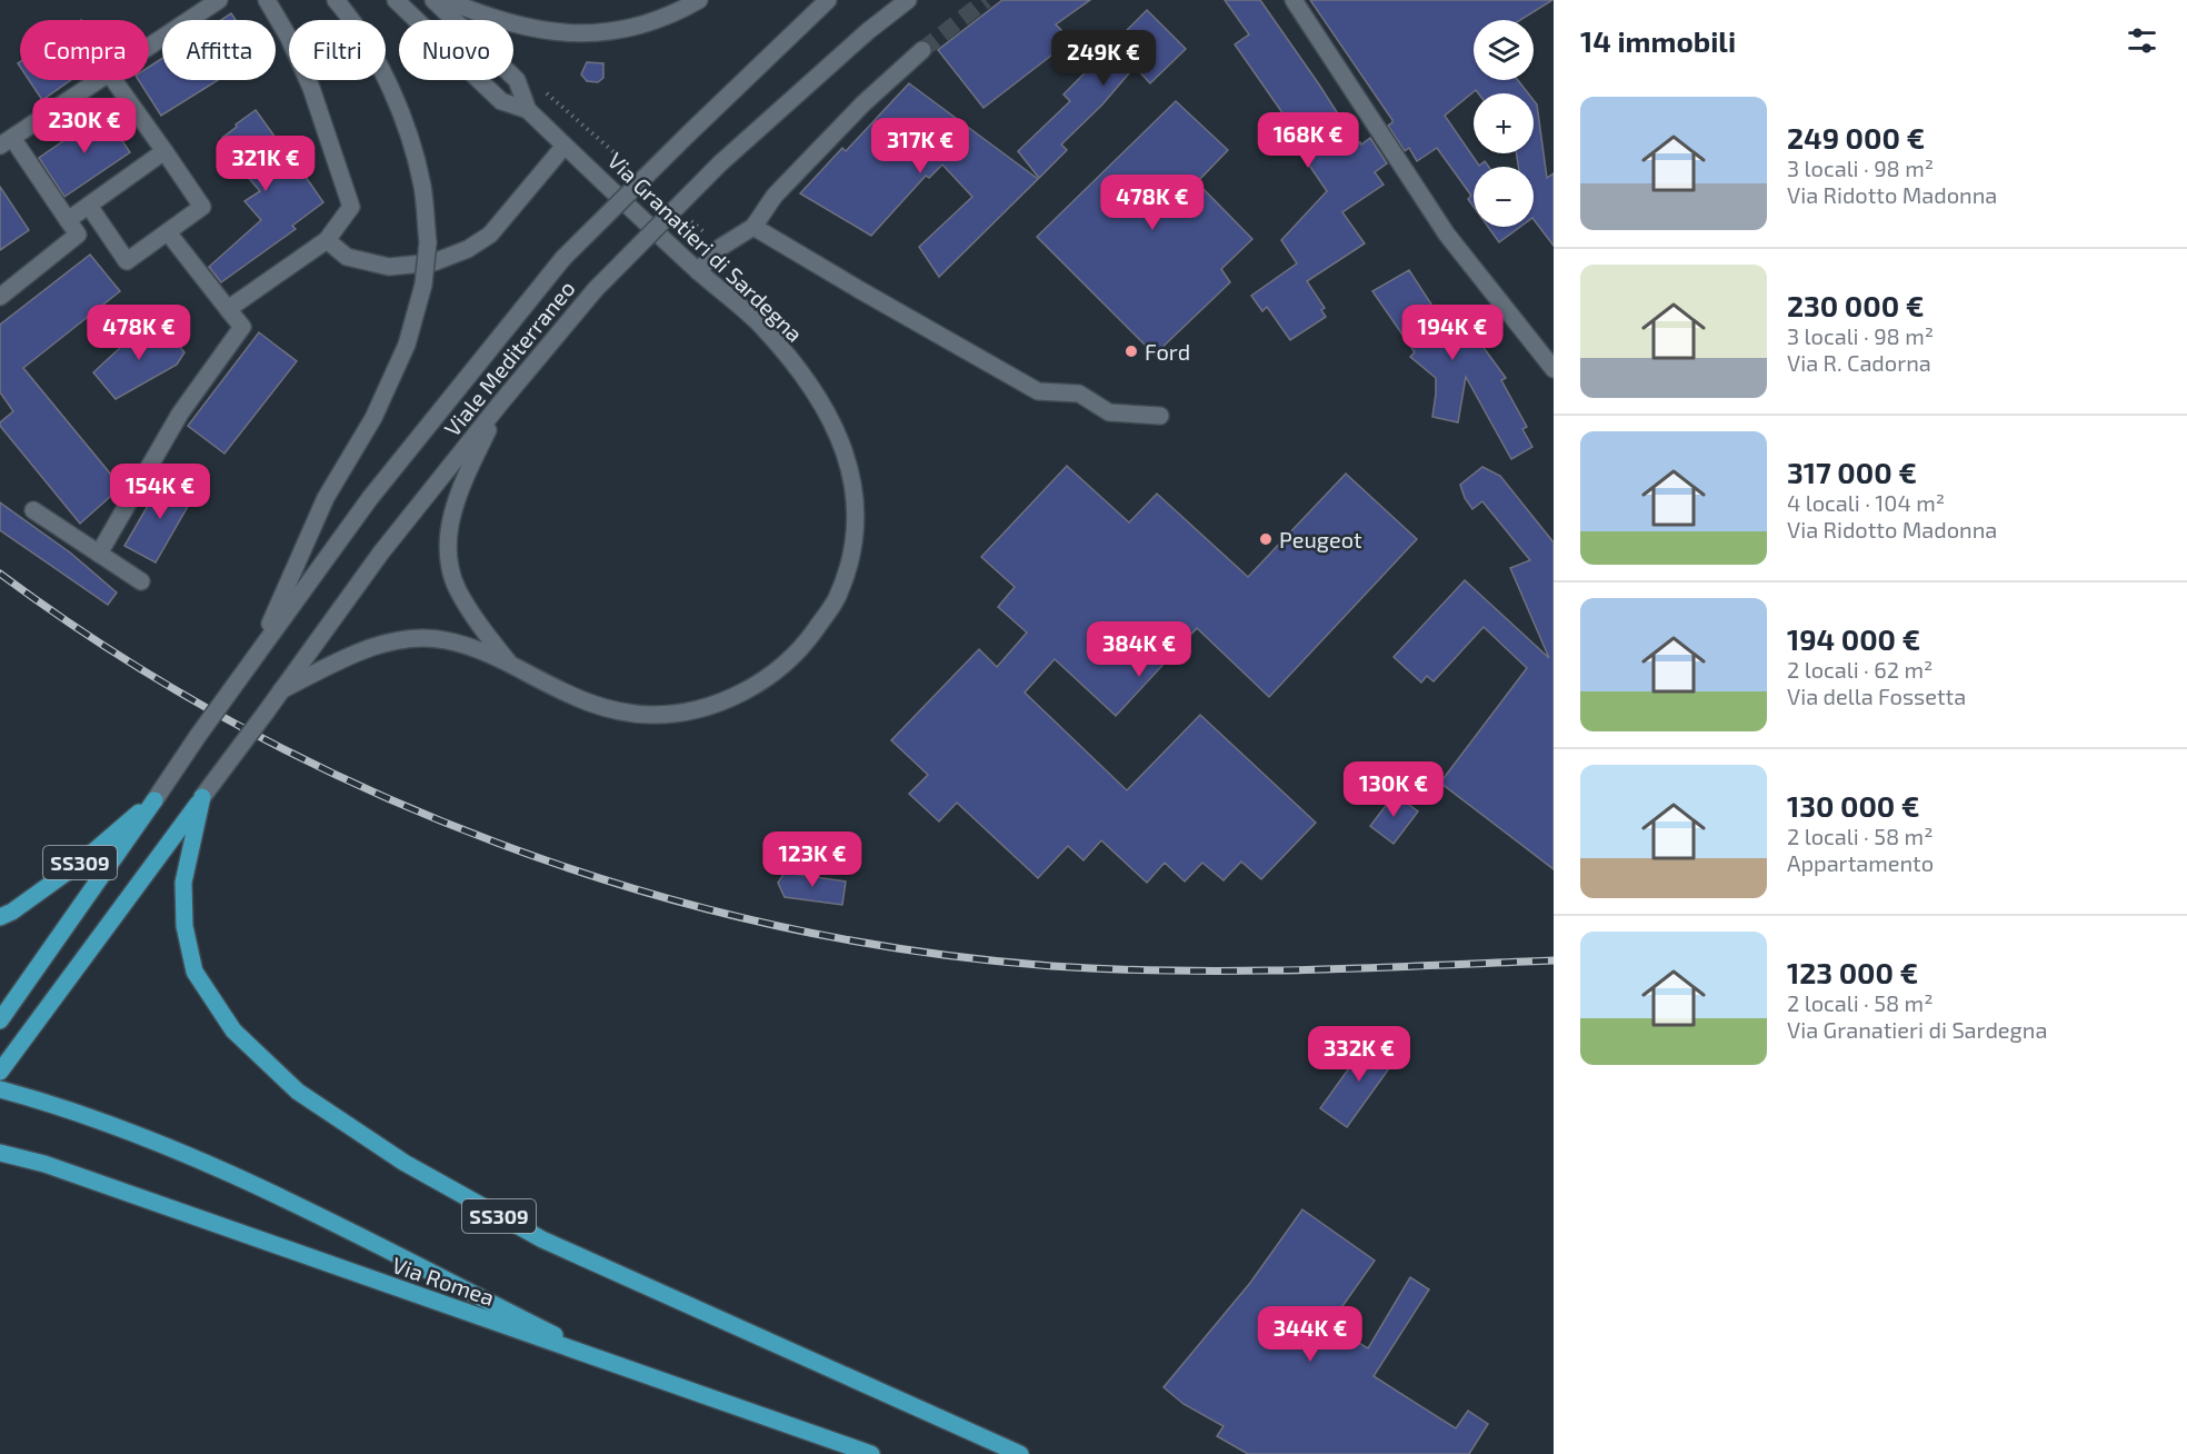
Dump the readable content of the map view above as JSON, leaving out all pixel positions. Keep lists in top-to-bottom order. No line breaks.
{"streets":{"main road":["SS309","Via Romea"],"street":["Via Granatieri di Sardegna","Viale Mediterraneo"]},"crossings":[["Via Granatieri di Sardegna","Viale Mediterraneo"],["Viale Mediterraneo","SS309"]],"places":["Ford","Peugeot"],"page":{"heading":"14 immobili","map_buttons":["+","−"],"chip":["Compra","Affitta","Filtri","Nuovo"],"price":["249K €","230K €","168K €","317K €","321K €","478K €","478K €","194K €","154K €","384K €","130K €","123K €","332K €","344K €"],"list":[{"name":"249 000 €","note":"3 locali · 98 m² · Via Ridotto Madonna"},{"name":"230 000 €","note":"3 locali · 98 m² · Via R. Cadorna"},{"name":"317 000 €","note":"4 locali · 104 m² · Via Ridotto Madonna"},{"name":"194 000 €","note":"2 locali · 62 m² · Via della Fossetta"},{"name":"130 000 €","note":"2 locali · 58 m² · Appartamento"},{"name":"123 000 €","note":"2 locali · 58 m² · Via Granatieri di Sardegna"}]}}
